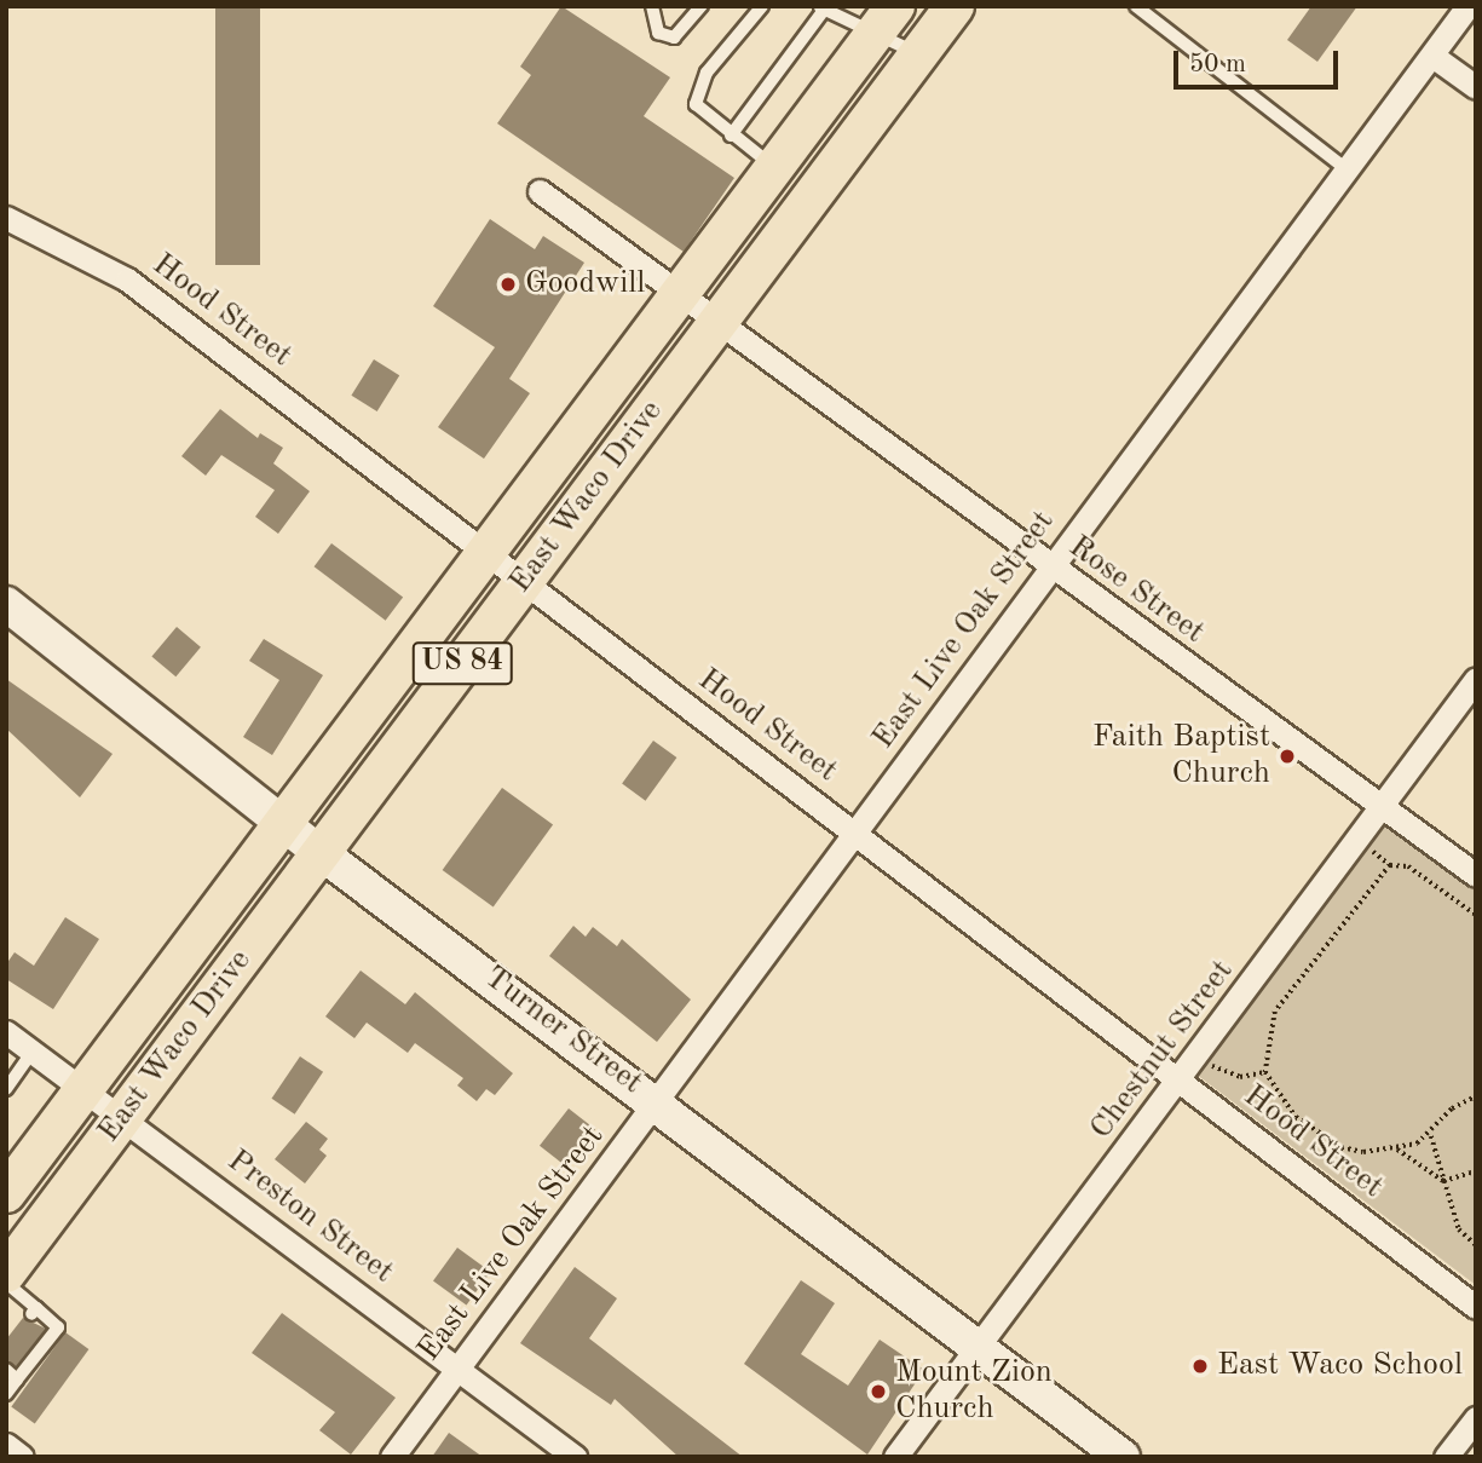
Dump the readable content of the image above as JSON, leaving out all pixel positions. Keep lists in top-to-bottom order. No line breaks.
{"streets":{"main road":["East Waco Drive","US 84"],"street":["Hood Street","Rose Street","East Live Oak Street","Turner Street","Chestnut Street","Preston Street"]},"crossings":[["Hood Street","East Waco Drive"],["Hood Street","East Live Oak Street"],["Hood Street","Chestnut Street"],["East Waco Drive","Rose Street"],["East Waco Drive","Turner Street"],["East Waco Drive","Preston Street"],["Rose Street","East Live Oak Street"],["Rose Street","Chestnut Street"],["East Live Oak Street","Turner Street"],["East Live Oak Street","Preston Street"],["Turner Street","Chestnut Street"]],"places":["Goodwill","Faith Baptist Church","East Waco School","Mount Zion Church"],"scale_bar":"50 m"}
